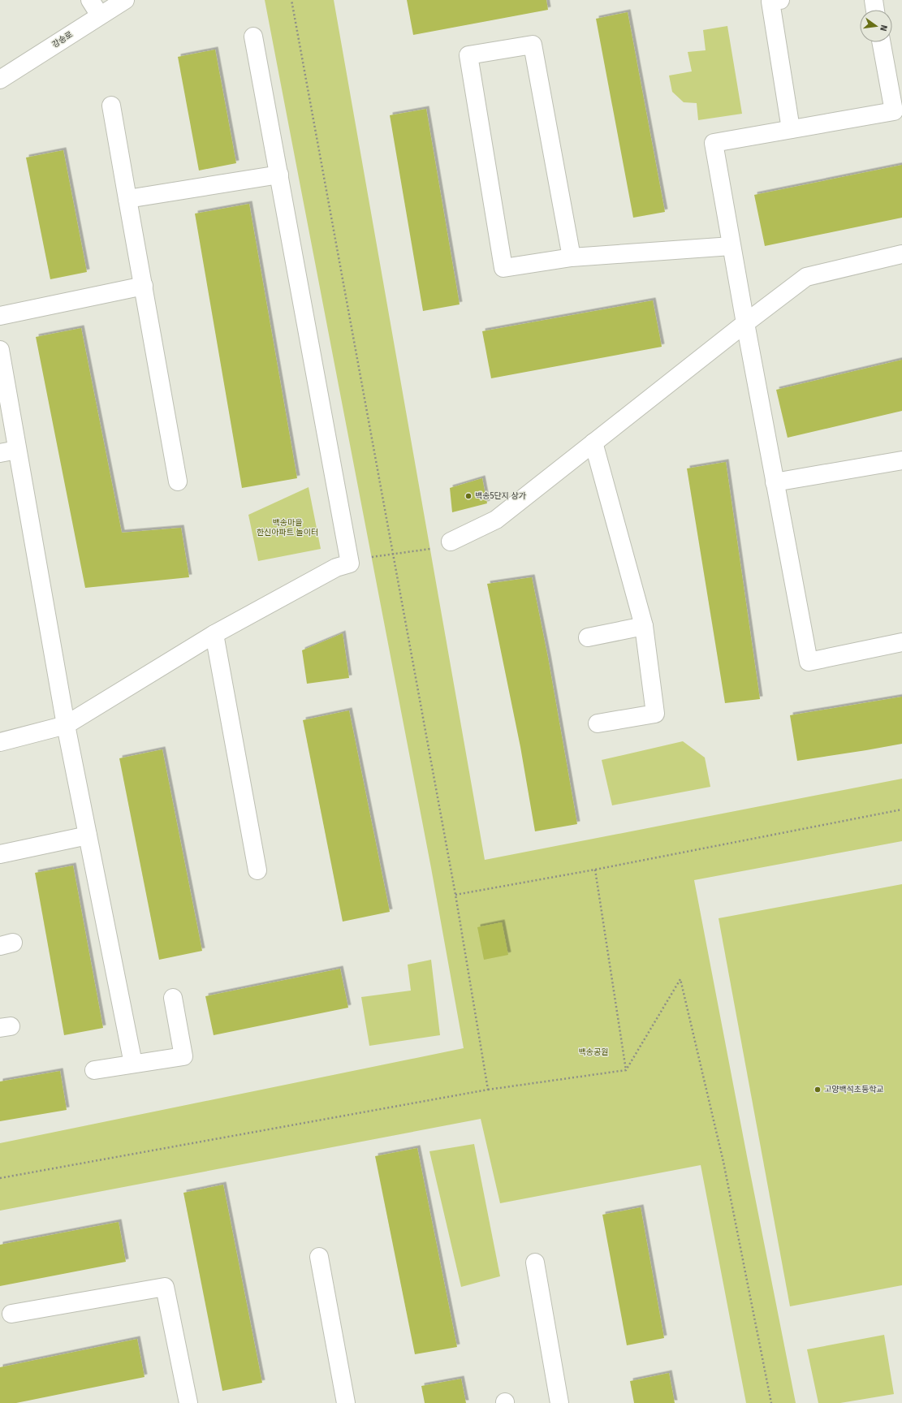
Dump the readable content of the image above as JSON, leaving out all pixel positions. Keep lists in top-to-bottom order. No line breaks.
{"streets":{"main road":["강송로"]},"parks":["백송마을 한신아파트 놀이터","백송공원"],"places":["백송5단지 상가","고양백석초등학교"],"north":"right"}
